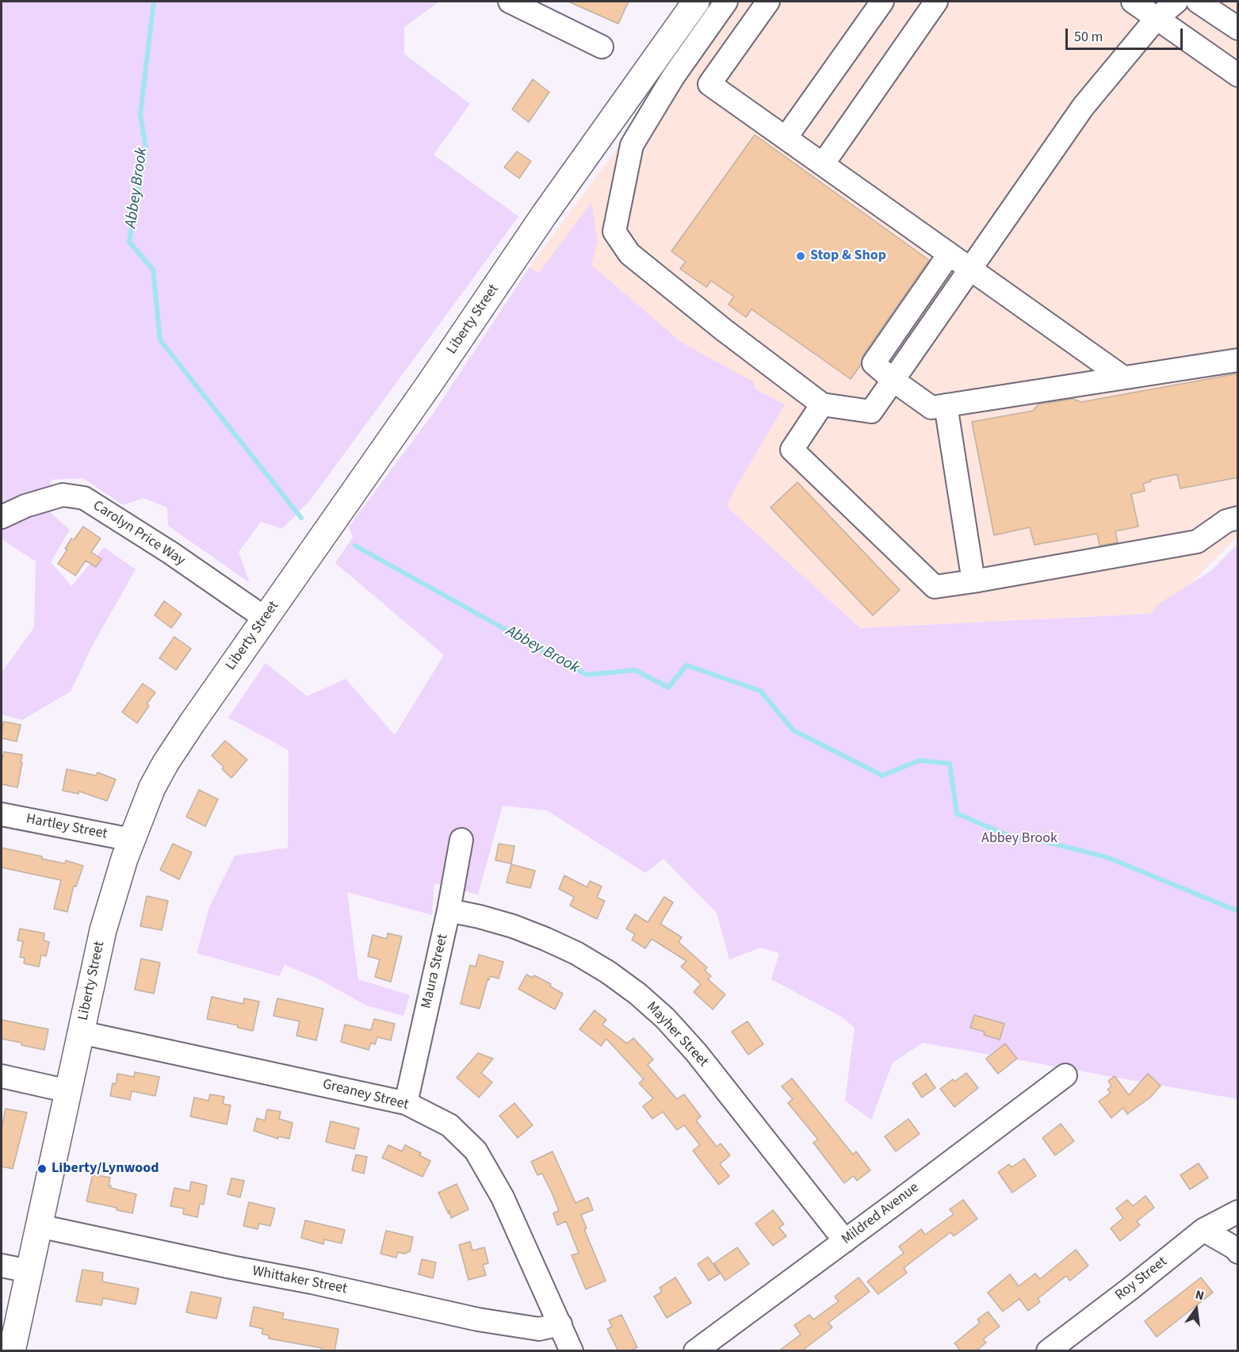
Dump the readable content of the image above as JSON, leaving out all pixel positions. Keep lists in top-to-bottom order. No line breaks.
{"streets":{"main road":["Liberty Street"],"street":["Carolyn Price Way","Hartley Street","Maura Street","Mayher Street","Greaney Street","Mildred Avenue","Roy Street","Whittaker Street"]},"crossings":[["Liberty Street","Carolyn Price Way"],["Liberty Street","Hartley Street"],["Liberty Street","Greaney Street"],["Liberty Street","Whittaker Street"],["Maura Street","Mayher Street"],["Maura Street","Greaney Street"],["Mayher Street","Mildred Avenue"],["Greaney Street","Whittaker Street"]],"water":["Abbey Brook"],"parks":["Abbey Brook"],"places":["Stop & Shop","Liberty/Lynwood"],"scale_bar":"50 m","north":"top"}
